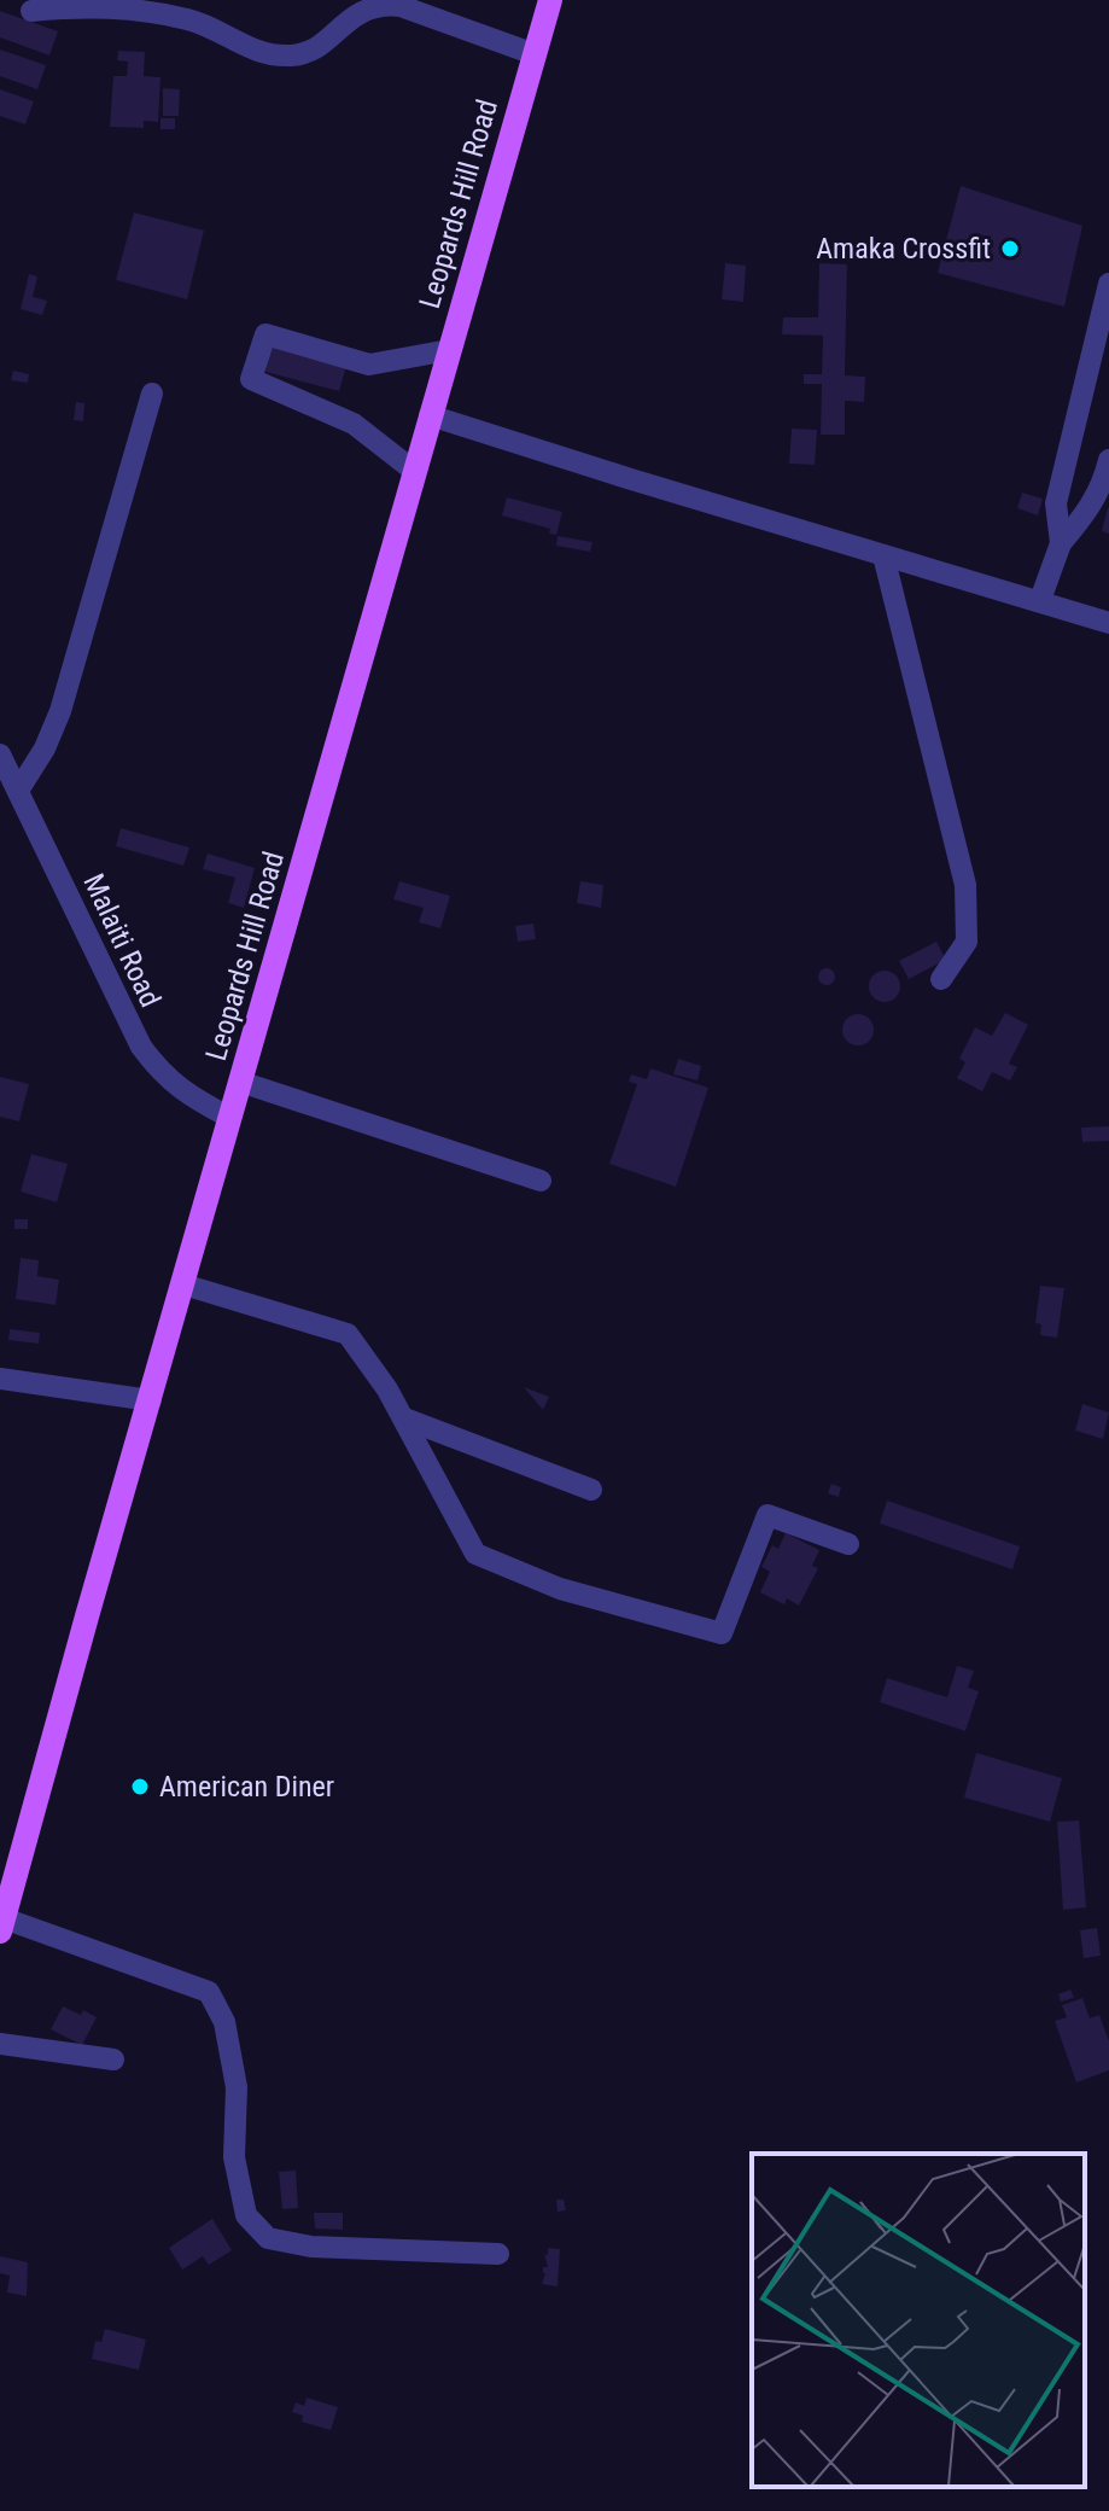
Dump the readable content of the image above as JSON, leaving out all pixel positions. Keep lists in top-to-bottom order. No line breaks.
{"streets":{"main road":["Leopards Hill Road"],"street":["Malaiti Road"]},"crossings":[["Leopards Hill Road","Malaiti Road"]],"places":["Amaka Crossfit","American Diner"]}
